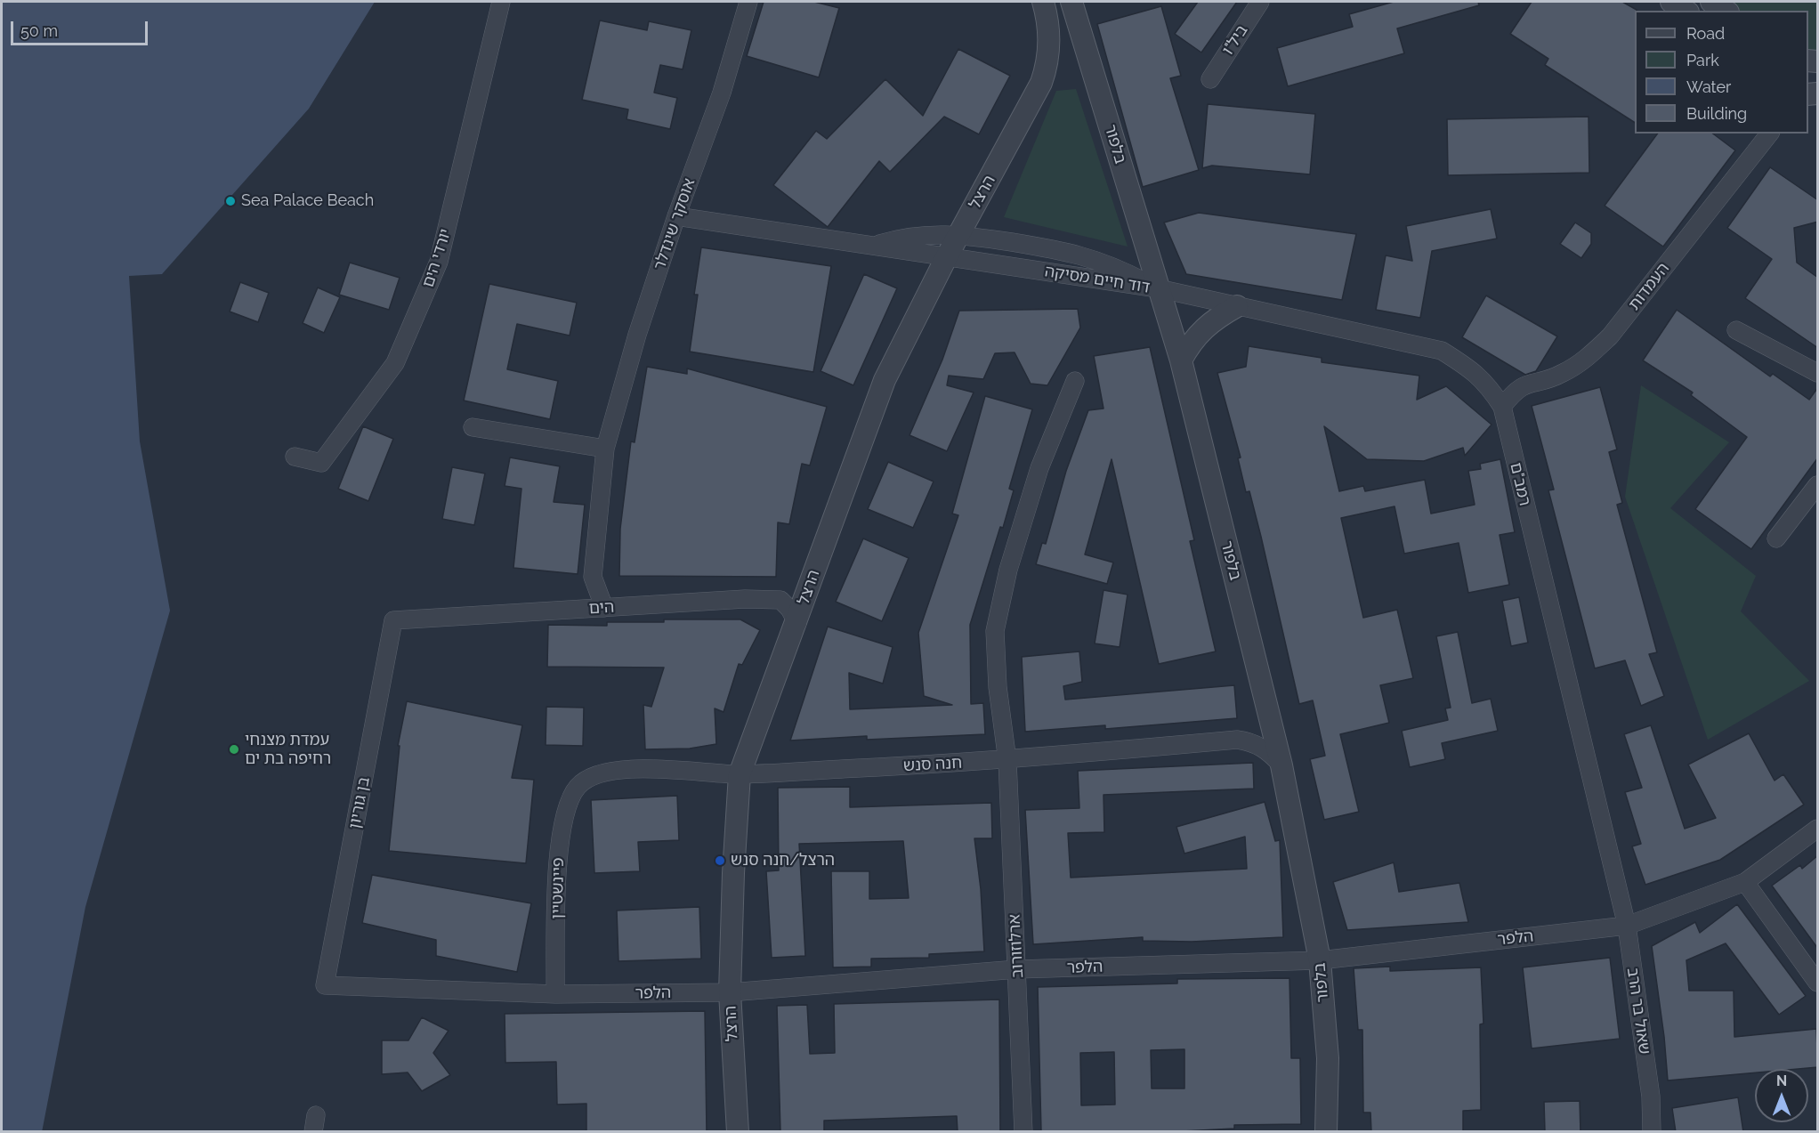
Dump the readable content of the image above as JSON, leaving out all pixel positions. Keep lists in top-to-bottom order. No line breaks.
{"streets":{"street":["ביל\"ו","בלפור","הרצל","אוסקר שינדלר","יורדי הים","דוד חיים מסיקה","העמדות","רמב\"ם","הים","חנה סנש","בן גוריון","פיינשטיין","הלפר","ארלוזורוב","שאול בר הרב"]},"crossings":[["בלפור","דוד חיים מסיקה"],["בלפור","רמב\"ם"],["בלפור","חנה סנש"],["בלפור","הלפר"],["הרצל","דוד חיים מסיקה"],["הרצל","הים"],["הרצל","חנה סנש"],["הרצל","הלפר"],["אוסקר שינדלר","דוד חיים מסיקה"],["אוסקר שינדלר","הים"],["דוד חיים מסיקה","רמב\"ם"],["העמדות","רמב\"ם"],["רמב\"ם","הלפר"],["רמב\"ם","שאול בר הרב"],["הים","בן גוריון"],["חנה סנש","פיינשטיין"],["חנה סנש","ארלוזורוב"],["בן גוריון","הלפר"],["פיינשטיין","הלפר"],["הלפר","ארלוזורוב"],["הלפר","שאול בר הרב"]],"places":["Sea Palace Beach","עמדת מצנחי רחיפה בת ים","הרצל/חנה סנש"],"legend":["Road","Park","Water","Building"],"scale_bar":"50 m","north":"top"}
